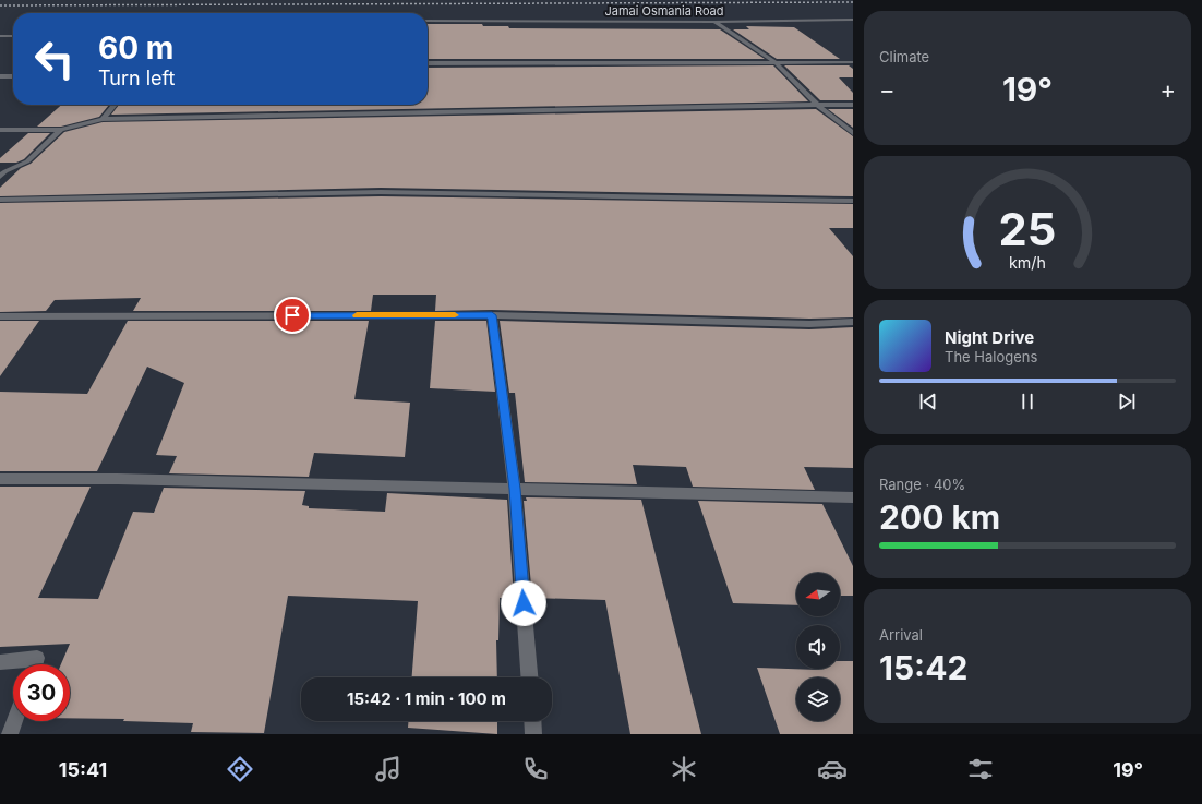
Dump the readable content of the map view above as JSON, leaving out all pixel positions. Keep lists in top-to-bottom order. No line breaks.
{"streets":{"street":["Jamai Osmania Road"]},"north":"left","page":{"tile":["Climate",["Range · 40%","200 km"],["Arrival","15:42"]],"turn":["60 m","Turn left"],"heat":["−","19°","+"],"song":["Night Drive","The Halogens"],"limit":"30","trip":"15:42 · 1 min · 100 m","tabs":["15:41","19°"],"gauge":["25","km/h"]}}
